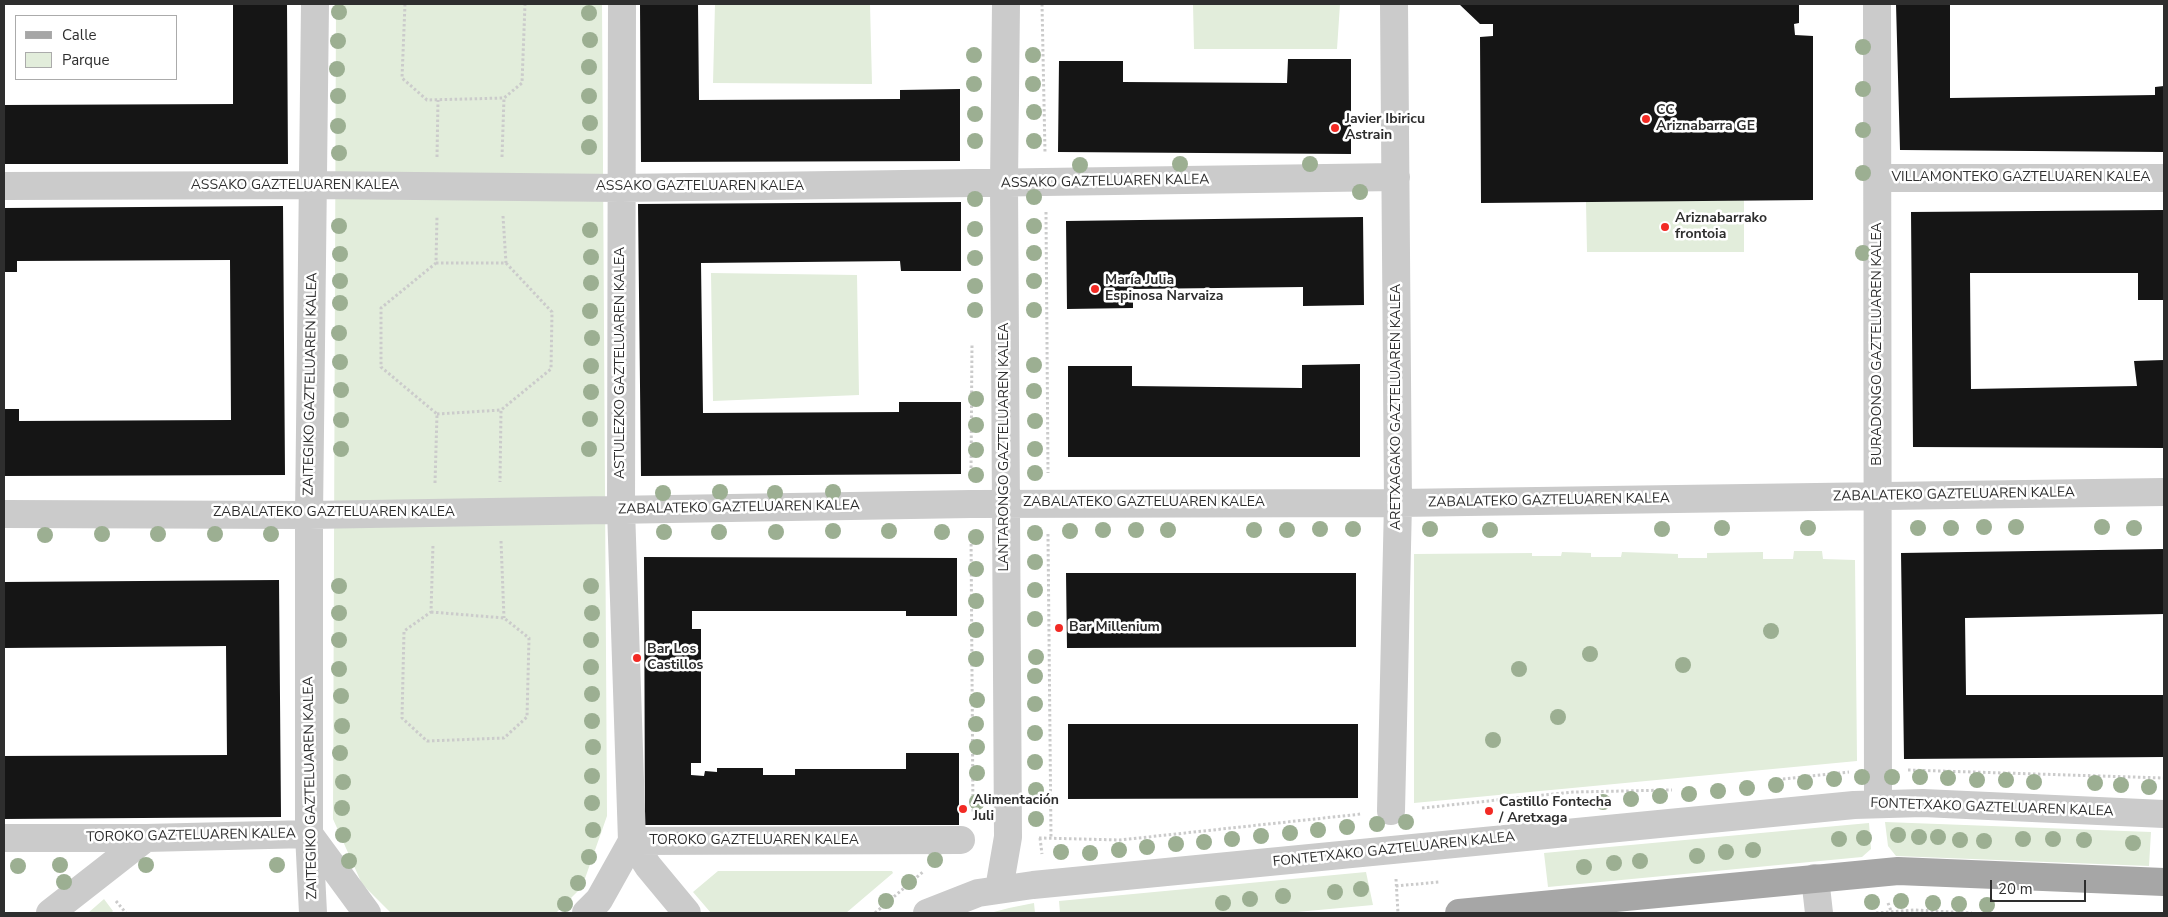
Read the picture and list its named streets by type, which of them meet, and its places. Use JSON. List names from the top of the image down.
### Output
{
  "streets": {
    "street": [
      "VILLAMONTEKO GAZTELUAREN KALEA",
      "ASSAKO GAZTELUAREN KALEA",
      "BURADONGO GAZTELUAREN KALEA",
      "ASTULEZKO GAZTELUAREN KALEA",
      "ZAITEGIKO GAZTELUAREN KALEA",
      "ARETXAGAKO GAZTELUAREN KALEA",
      "LANTARONGO GAZTELUAREN KALEA",
      "ZABALATEKO GAZTELUAREN KALEA",
      "FONTETXAKO GAZTELUAREN KALEA",
      "TOROKO GAZTELUAREN KALEA"
    ]
  },
  "crossings": [
    ["VILLAMONTEKO GAZTELUAREN KALEA", "BURADONGO GAZTELUAREN KALEA"],
    ["ASSAKO GAZTELUAREN KALEA", "ASTULEZKO GAZTELUAREN KALEA"],
    ["ASSAKO GAZTELUAREN KALEA", "ZAITEGIKO GAZTELUAREN KALEA"],
    ["ASSAKO GAZTELUAREN KALEA", "ARETXAGAKO GAZTELUAREN KALEA"],
    ["ASSAKO GAZTELUAREN KALEA", "LANTARONGO GAZTELUAREN KALEA"],
    ["BURADONGO GAZTELUAREN KALEA", "ZABALATEKO GAZTELUAREN KALEA"],
    ["BURADONGO GAZTELUAREN KALEA", "FONTETXAKO GAZTELUAREN KALEA"],
    ["ASTULEZKO GAZTELUAREN KALEA", "ZABALATEKO GAZTELUAREN KALEA"],
    ["ASTULEZKO GAZTELUAREN KALEA", "TOROKO GAZTELUAREN KALEA"],
    ["ZAITEGIKO GAZTELUAREN KALEA", "ZABALATEKO GAZTELUAREN KALEA"],
    ["ZAITEGIKO GAZTELUAREN KALEA", "TOROKO GAZTELUAREN KALEA"],
    ["ARETXAGAKO GAZTELUAREN KALEA", "ZABALATEKO GAZTELUAREN KALEA"],
    ["LANTARONGO GAZTELUAREN KALEA", "ZABALATEKO GAZTELUAREN KALEA"],
    ["LANTARONGO GAZTELUAREN KALEA", "FONTETXAKO GAZTELUAREN KALEA"]
  ],
  "places": [
    "CC Ariznabarra GE",
    "Javier Ibiricu Astrain",
    "Ariznabarrako frontoia",
    "María Julia Espinosa Narvaiza",
    "Bar Millenium",
    "Bar Los Castillos",
    "Alimentación Juli",
    "Castillo Fontecha / Aretxaga"
  ],
  "legend": ["Calle", "Parque"],
  "scale_bar": "20 m"
}
